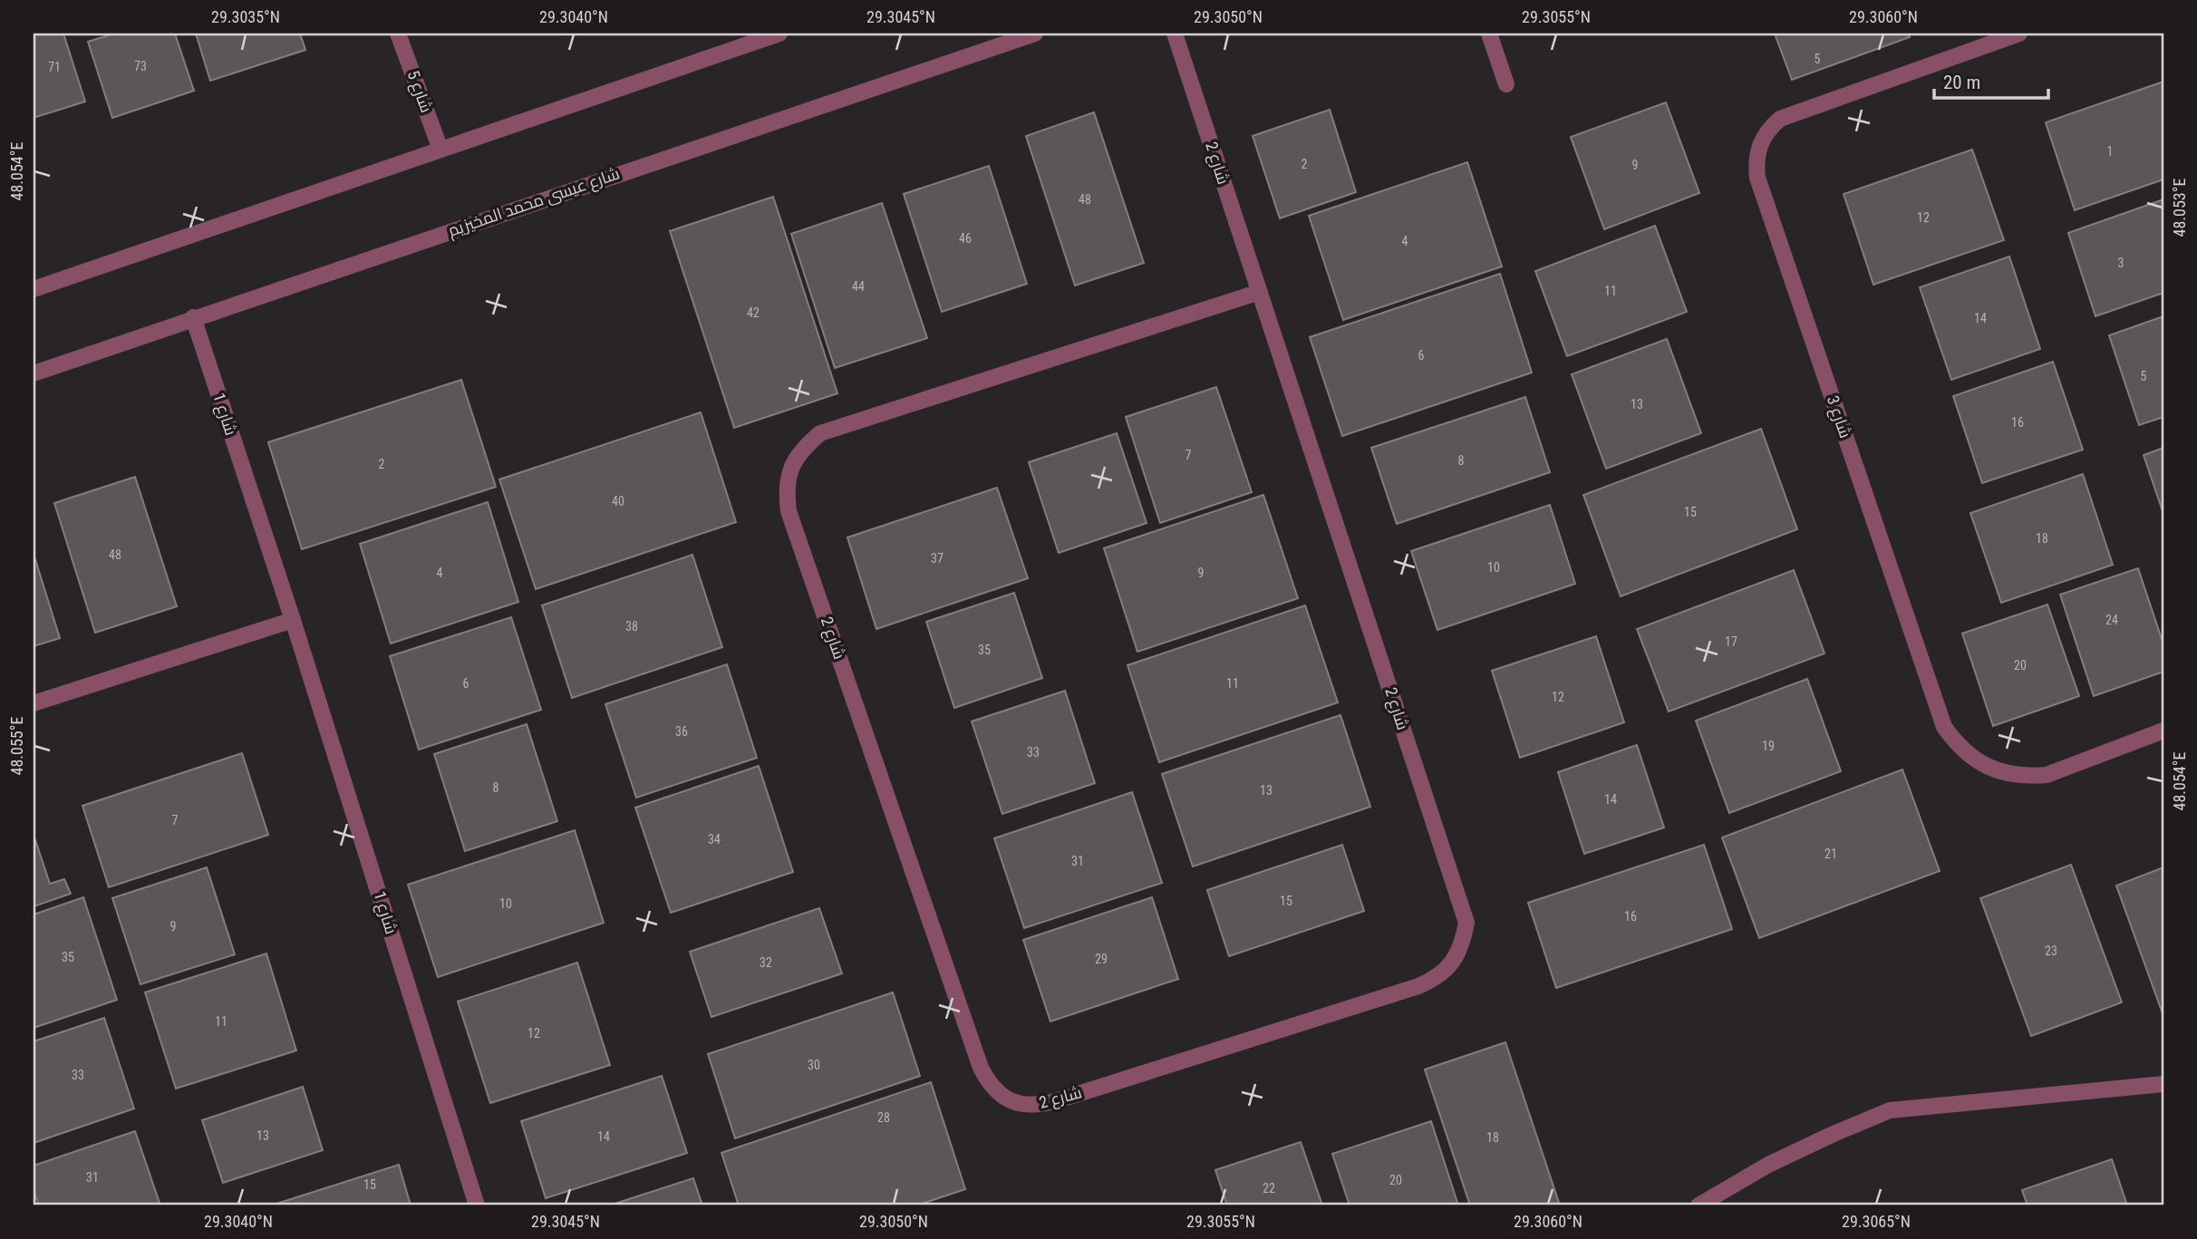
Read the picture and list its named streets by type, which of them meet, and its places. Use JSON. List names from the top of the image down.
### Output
{
  "streets": {
    "street": [
      "شارع 5",
      "شارع 2",
      "شارع عيسى محمد المخيزيم",
      "شارع 1",
      "شارع 3"
    ]
  },
  "crossings": [
    ["شارع عيسى محمد المخيزيم", "شارع 1"]
  ],
  "house_numbers": [
    "5",
    "73",
    "71",
    "1",
    "2",
    "9",
    "48",
    "12",
    "46",
    "4",
    "3",
    "44",
    "11",
    "42",
    "14",
    "6",
    "5",
    "13",
    "16",
    "7",
    "8",
    "2",
    "40",
    "15",
    "18",
    "48",
    "37",
    "10",
    "4",
    "9",
    "24",
    "38",
    "17",
    "35",
    "20",
    "6",
    "11",
    "12",
    "36",
    "19",
    "33",
    "8",
    "13",
    "14",
    "7",
    "34",
    "21",
    "31",
    "15",
    "10",
    "16",
    "9",
    "23",
    "35",
    "29",
    "32",
    "11",
    "12",
    "30",
    "33",
    "28",
    "13",
    "14",
    "18",
    "31",
    "20",
    "15",
    "22"
  ],
  "scale_bar": "20 m",
  "coordinates": [
    "29.3035°N",
    "29.3040°N",
    "29.3045°N",
    "29.3050°N",
    "29.3055°N",
    "29.3060°N",
    "48.054°E",
    "48.053°E",
    "48.055°E",
    "29.3065°N"
  ]
}
